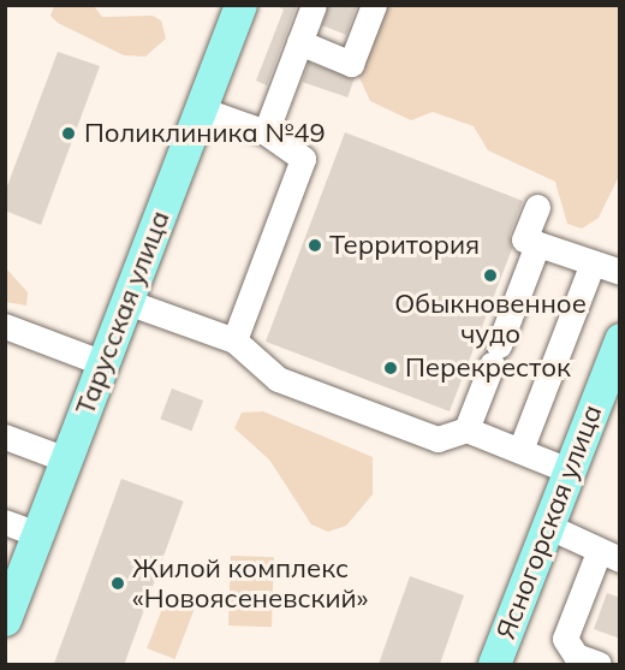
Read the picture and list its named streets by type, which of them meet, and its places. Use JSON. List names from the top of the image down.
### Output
{
  "streets": {
    "main road": ["Тарусская улица", "Ясногорская улица"]
  },
  "places": [
    "Поликлиника №49",
    "Территория",
    "Обыкновенное чудо",
    "Перекресток",
    "Жилой комплекс «Новоясеневский»"
  ]
}
